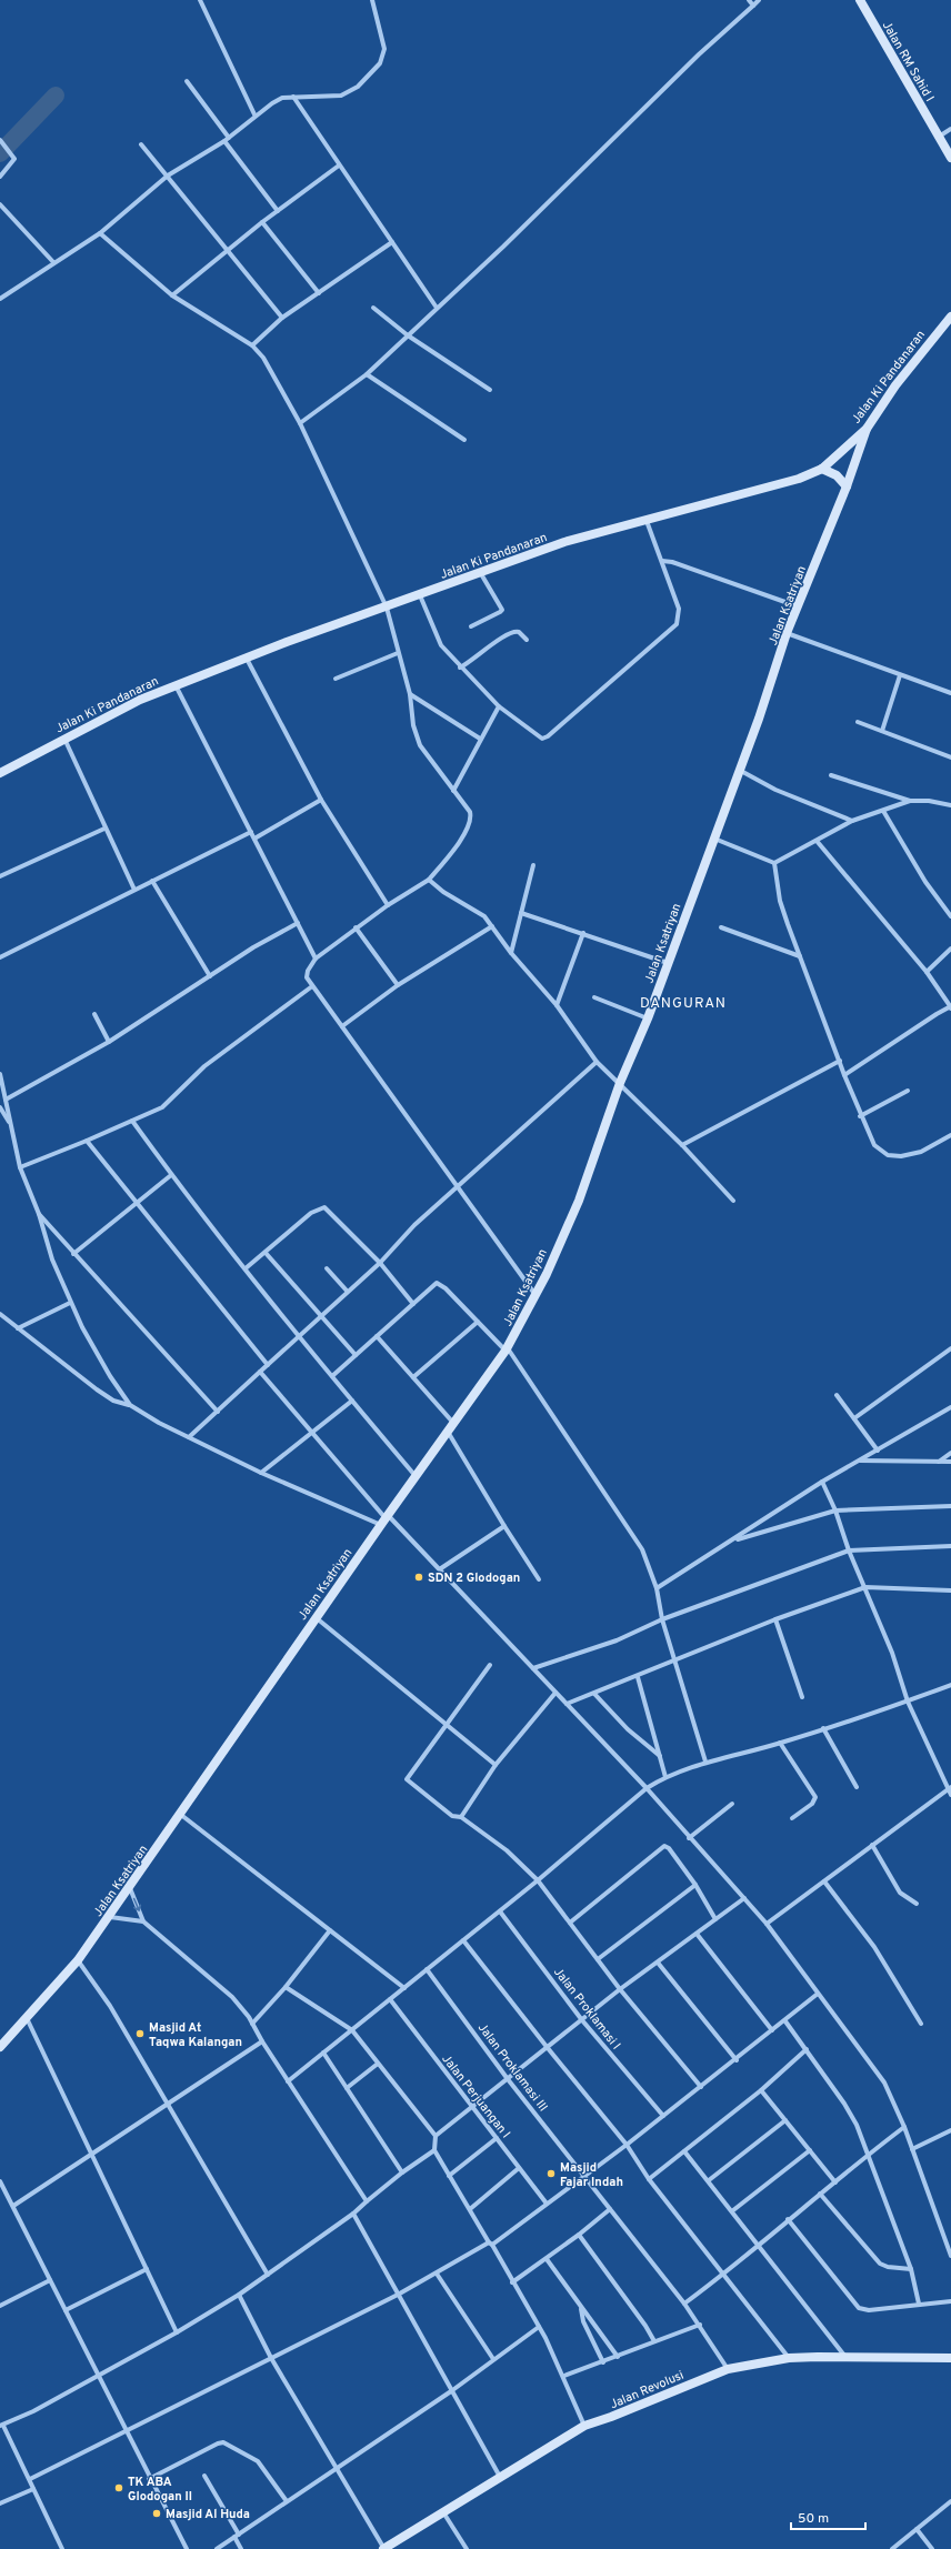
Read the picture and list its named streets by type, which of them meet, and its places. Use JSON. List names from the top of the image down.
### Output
{
  "streets": {
    "street": [
      "Jalan RM Sahid I",
      "Jalan Ki Pandanaran",
      "Jalan Ksatriyan",
      "Jalan Proklamasi I",
      "Jalan Proklamasi III",
      "Jalan Perjuangan I",
      "Jalan Revolusi"
    ]
  },
  "crossings": [
    ["Jalan Ki Pandanaran", "Jalan Ksatriyan"],
    ["Jalan Proklamasi III", "Jalan Revolusi"]
  ],
  "districts": ["DANGURAN"],
  "places": [
    "SDN 2 Glodogan",
    "Masjid At Taqwa Kalangan",
    "Masjid Fajar Indah",
    "TK ABA Glodogan II",
    "Masjid Al Huda"
  ],
  "scale_bar": "50 m"
}
